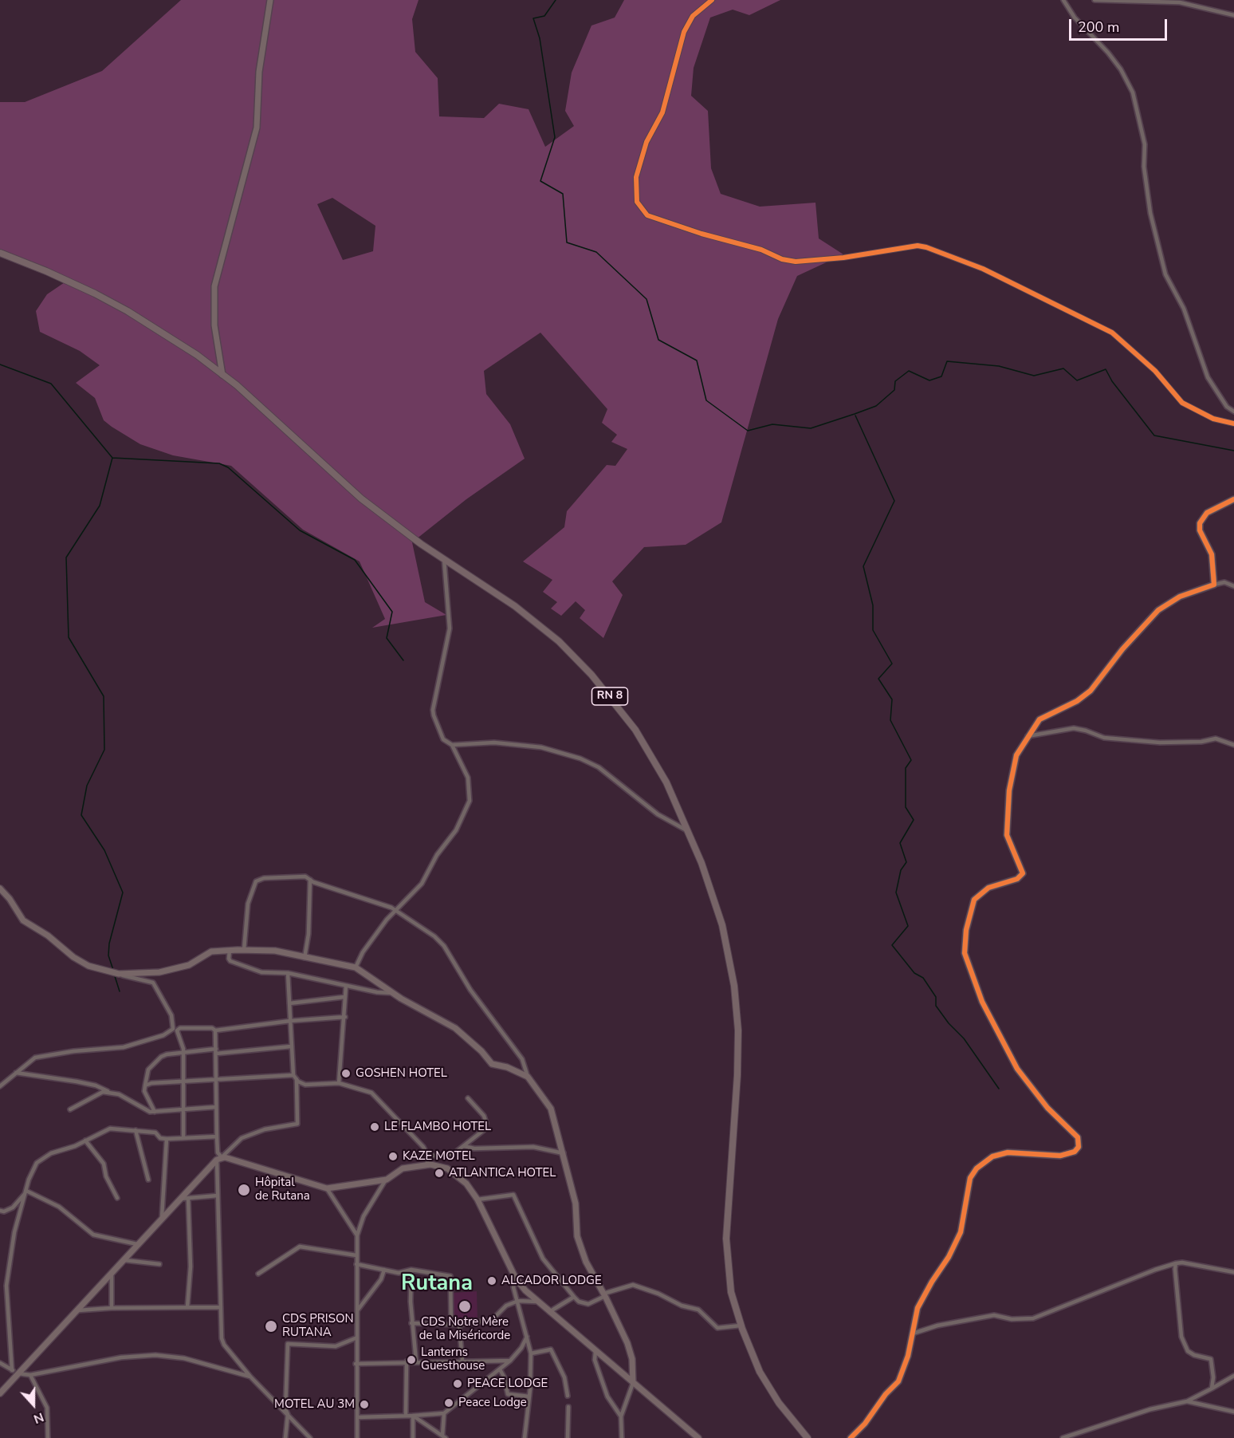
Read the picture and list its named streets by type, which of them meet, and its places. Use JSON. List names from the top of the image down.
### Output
{
  "streets": {
    "main road": ["RN 8"]
  },
  "districts": ["Rutana"],
  "places": [
    "GOSHEN HOTEL",
    "LE FLAMBO HOTEL",
    "KAZE MOTEL",
    "ATLANTICA HOTEL",
    "Hôpital de Rutana",
    "ALCADOR LODGE",
    "CDS Notre Mère de la Miséricorde",
    "CDS PRISON RUTANA",
    "Lanterns Guesthouse",
    "PEACE LODGE",
    "Peace Lodge",
    "MOTEL AU 3M"
  ],
  "scale_bar": "200 m",
  "north": "bottom"
}
